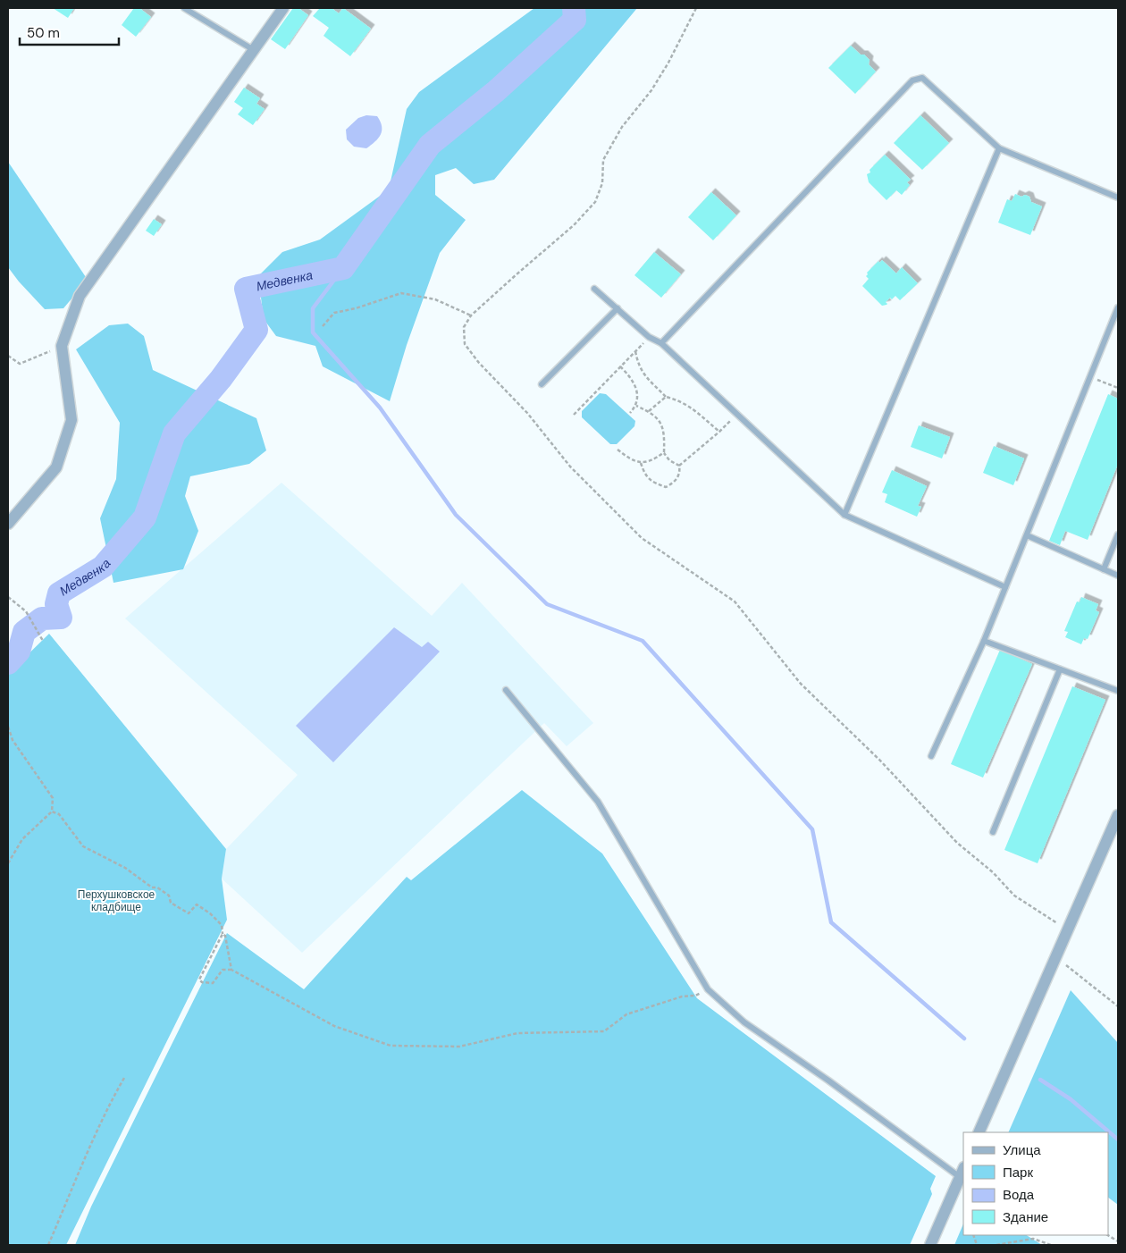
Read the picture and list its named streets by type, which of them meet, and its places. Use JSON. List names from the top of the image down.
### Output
{
  "water": ["Медвенка"],
  "parks": ["Перхушковское кладбище"],
  "legend": [
    "Улица",
    "Парк",
    "Вода",
    "Здание"
  ],
  "scale_bar": "50 m"
}
